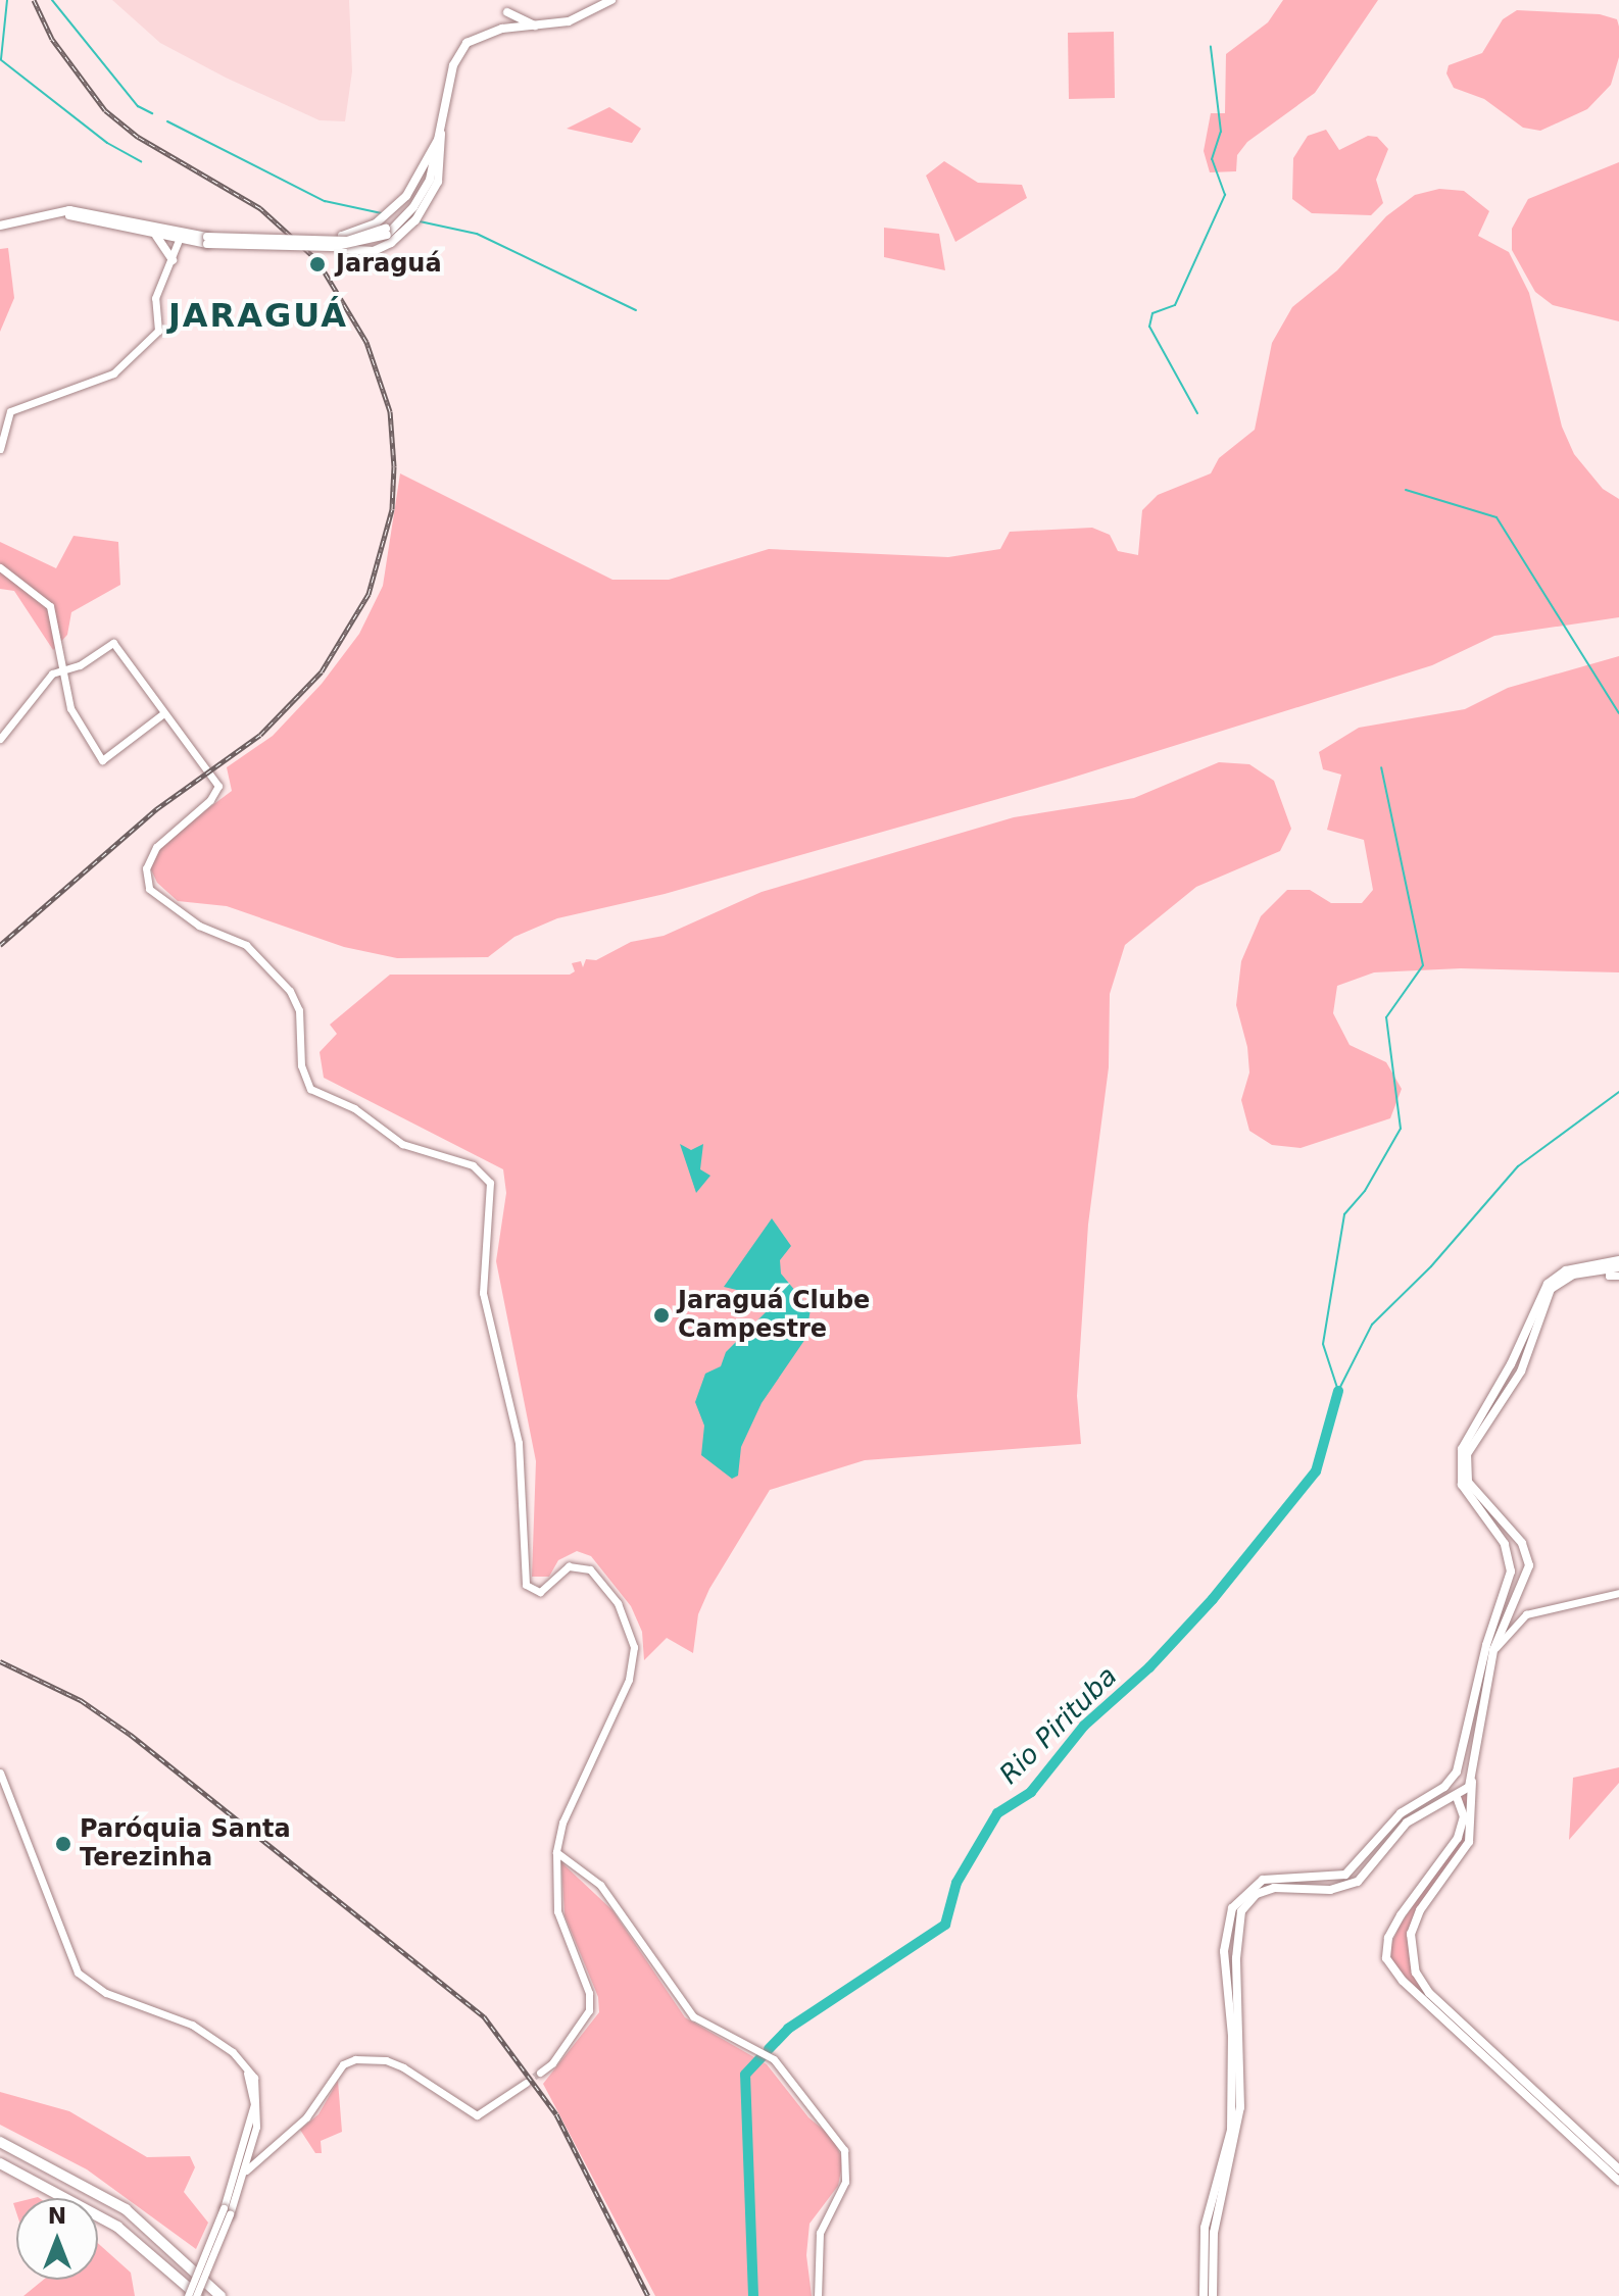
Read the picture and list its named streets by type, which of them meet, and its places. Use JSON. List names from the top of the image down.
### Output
{
  "districts": ["JARAGUÁ"],
  "water": ["Rio Pirituba"],
  "places": ["Jaraguá", "Jaraguá Clube Campestre", "Paróquia Santa Terezinha"],
  "north": "top"
}
